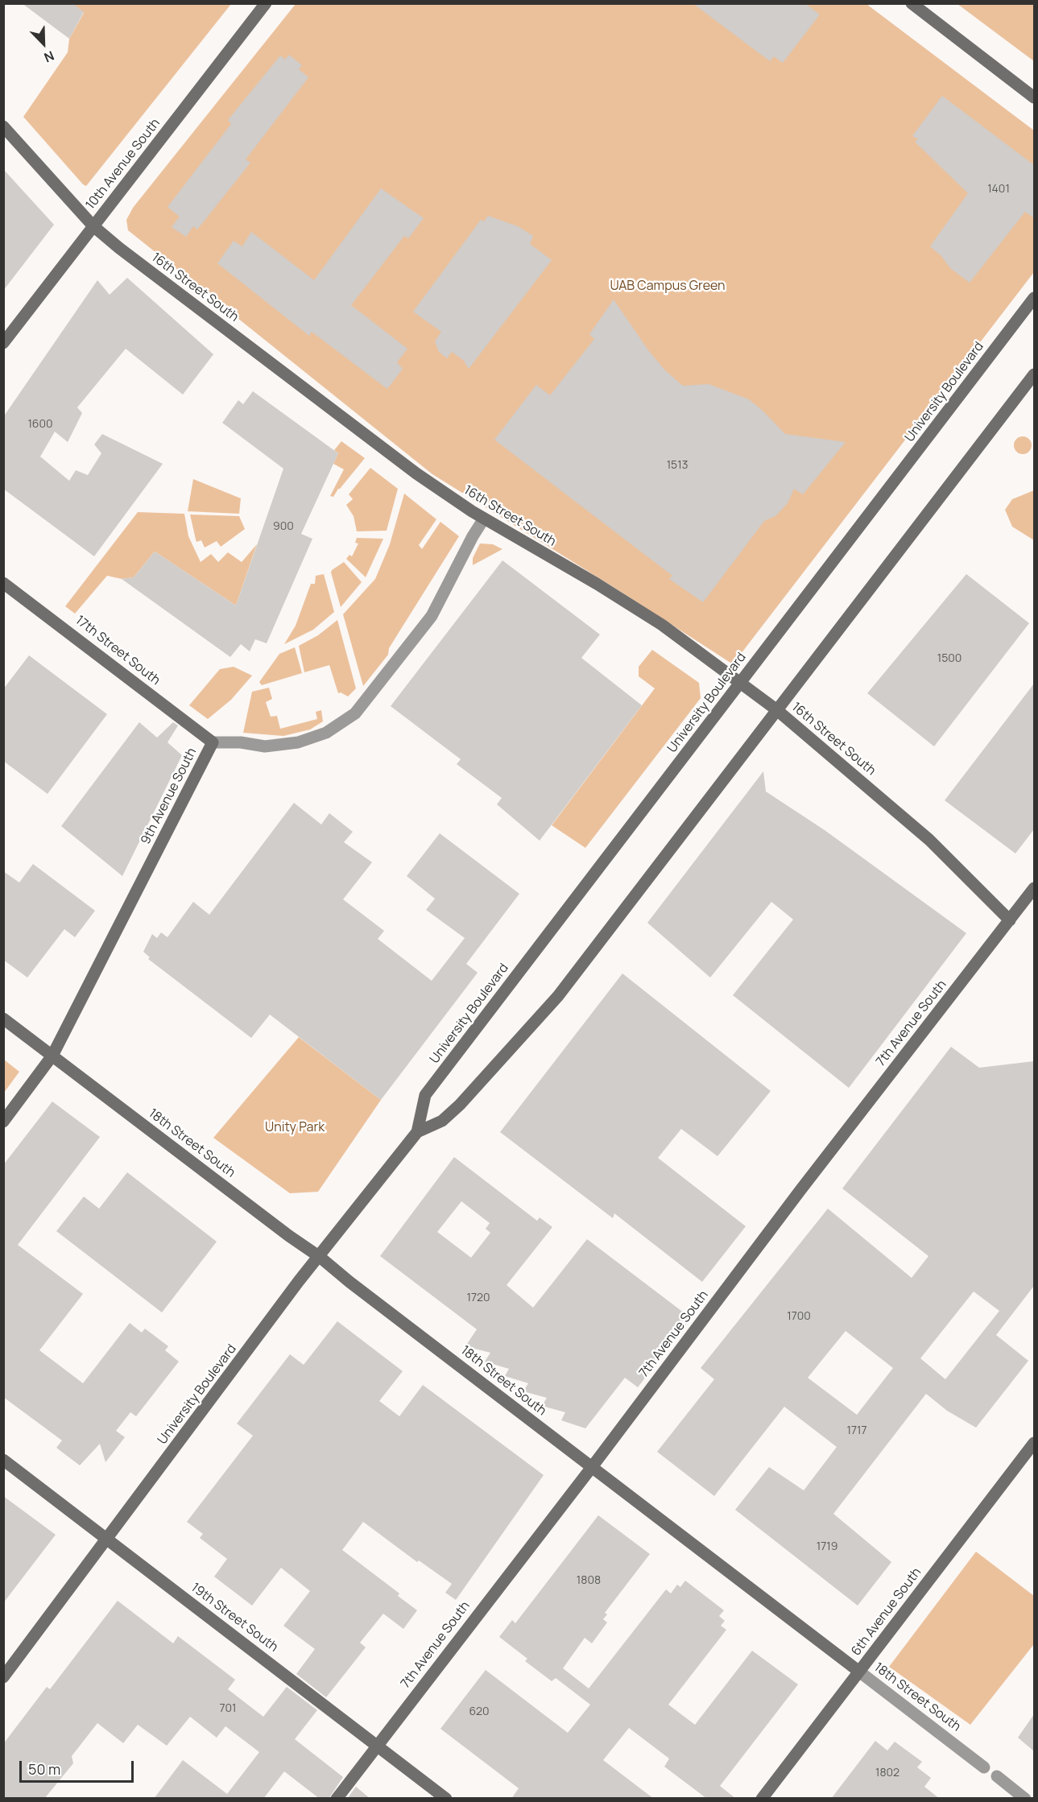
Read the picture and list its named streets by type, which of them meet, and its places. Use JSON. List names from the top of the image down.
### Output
{
  "streets": {
    "street": [
      "10th Avenue South",
      "16th Street South",
      "University Boulevard",
      "17th Street South",
      "9th Avenue South",
      "7th Avenue South",
      "18th Street South",
      "6th Avenue South",
      "19th Street South"
    ]
  },
  "crossings": [
    ["10th Avenue South", "16th Street South"],
    ["16th Street South", "University Boulevard"],
    ["16th Street South", "9th Avenue South"],
    ["16th Street South", "7th Avenue South"],
    ["University Boulevard", "18th Street South"],
    ["University Boulevard", "19th Street South"],
    ["17th Street South", "9th Avenue South"],
    ["9th Avenue South", "18th Street South"],
    ["7th Avenue South", "18th Street South"],
    ["7th Avenue South", "19th Street South"],
    ["18th Street South", "6th Avenue South"]
  ],
  "parks": ["UAB Campus Green", "Unity Park"],
  "house_numbers": [
    "1401",
    "1600",
    "1513",
    "900",
    "1500",
    "1720",
    "1700",
    "1717",
    "1719",
    "1808",
    "701",
    "620",
    "1802"
  ],
  "scale_bar": "50 m",
  "north": "bottom right"
}
